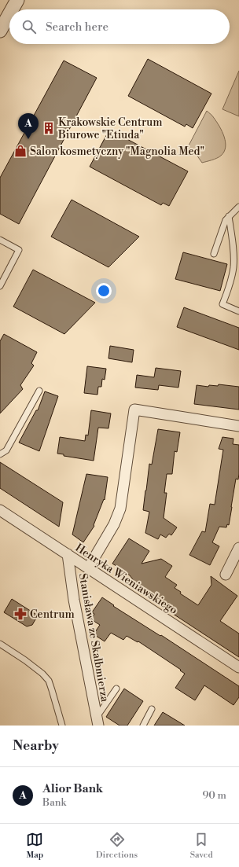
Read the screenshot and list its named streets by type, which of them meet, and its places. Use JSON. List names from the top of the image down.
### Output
{
  "streets": {
    "street": ["Henryka Wieniawskiego", "Stanisława ze Skalbmierza"]
  },
  "crossings": [
    ["Henryka Wieniawskiego", "Stanisława ze Skalbmierza"]
  ],
  "places": {
    "building": ["Krakowskie Centrum Biurowe \"Etiuda\""],
    "shop": ["Salon kosmetyczny \"Magnolia Med\""],
    "pharmacy": ["Centrum"]
  },
  "page": {
    "search": "Search here",
    "pins": "A",
    "heading": "Nearby",
    "list": [
      {
        "mark": "A",
        "name": "Alior Bank",
        "note": "Bank",
        "value": "90 m"
      }
    ],
    "nav": ["Map", "Directions", "Saved"]
  }
}
